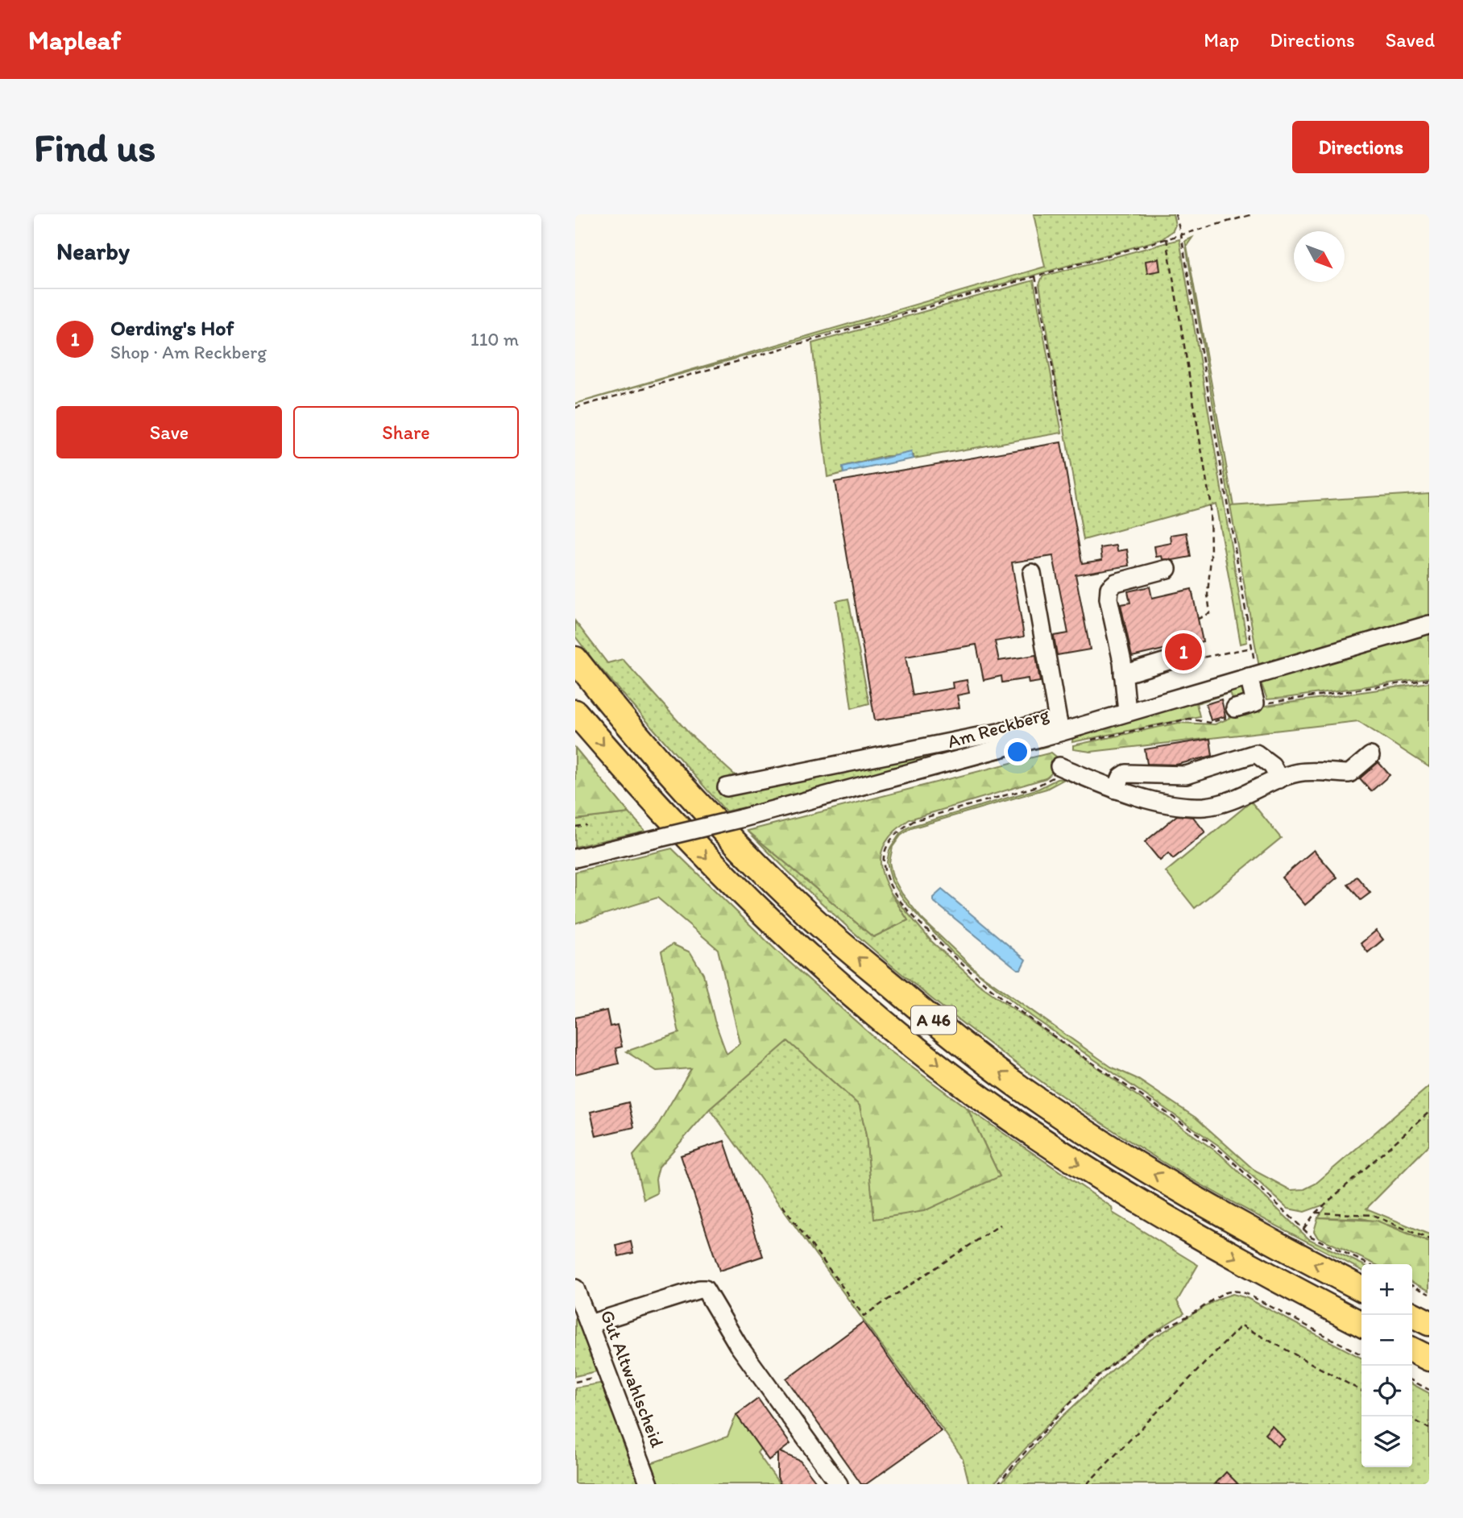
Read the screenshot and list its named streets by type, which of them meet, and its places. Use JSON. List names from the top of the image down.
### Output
{
  "streets": {
    "highway": ["A 46"],
    "street": ["Am Reckberg", "Gut Altwahlscheid"]
  },
  "north": "bottom right",
  "page": {
    "header": "Mapleaf",
    "nav": ["Map", "Directions", "Saved"],
    "buttons": [
      "Directions",
      ["Save", "Share"]
    ],
    "title": "Find us",
    "heading": "Nearby",
    "list": [
      {
        "mark": "1",
        "name": "Oerding's Hof",
        "note": "Shop · Am Reckberg",
        "value": "110 m"
      }
    ],
    "pins": "1",
    "map_buttons": ["+", "−"]
  }
}
